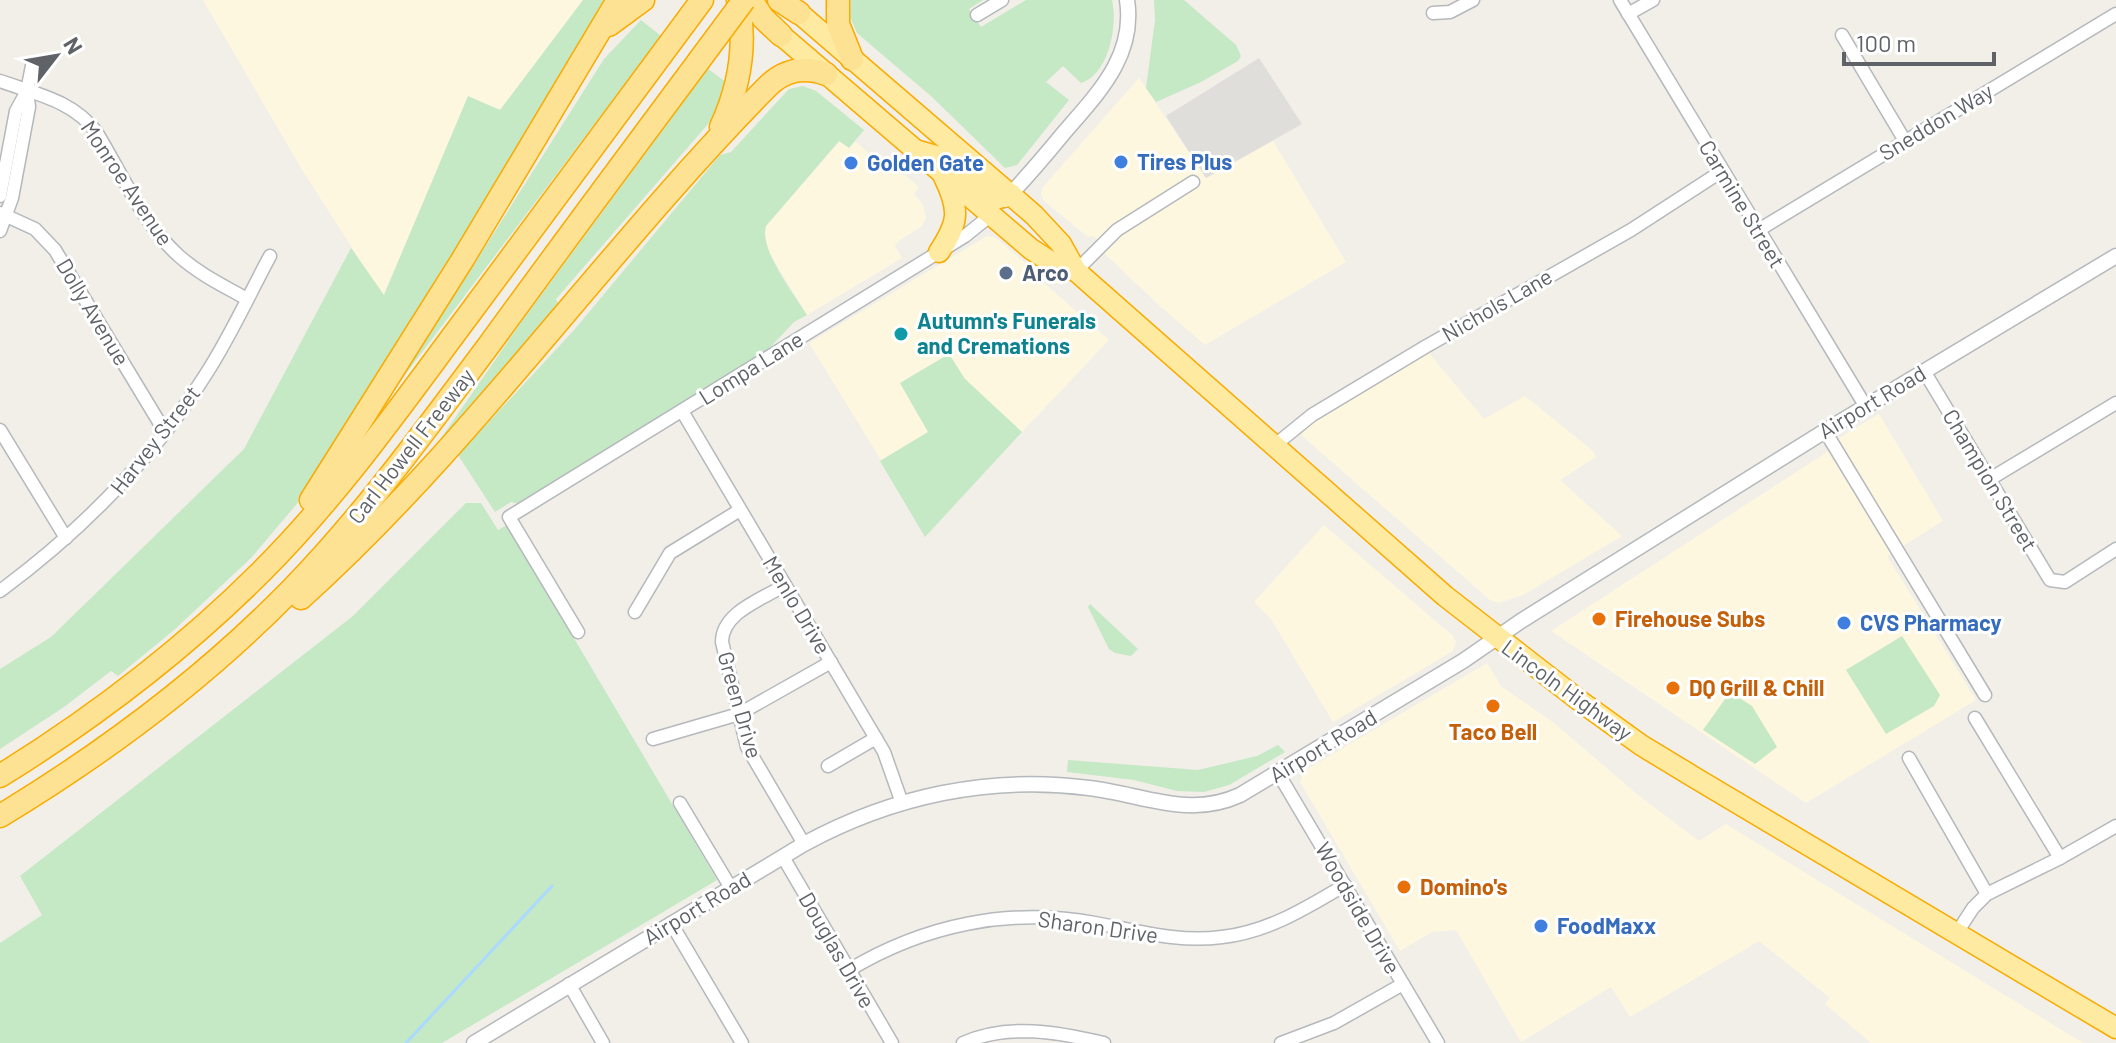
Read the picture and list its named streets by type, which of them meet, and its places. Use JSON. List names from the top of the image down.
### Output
{
  "streets": {
    "highway": ["Carl Howell Freeway", "Lincoln Highway"],
    "street": [
      "Sneddon Way",
      "Monroe Avenue",
      "Carmine Street",
      "Nichols Lane",
      "Dolly Avenue",
      "Lompa Lane",
      "Airport Road",
      "Harvey Street",
      "Champion Street",
      "Menlo Drive",
      "Green Drive",
      "Woodside Drive",
      "Sharon Drive",
      "Douglas Drive"
    ]
  },
  "crossings": [
    ["Sneddon Way", "Carmine Street"],
    ["Monroe Avenue", "Harvey Street"],
    ["Carmine Street", "Nichols Lane"],
    ["Carmine Street", "Airport Road"],
    ["Nichols Lane", "Lincoln Highway"],
    ["Dolly Avenue", "Harvey Street"],
    ["Lompa Lane", "Menlo Drive"],
    ["Lompa Lane", "Lincoln Highway"],
    ["Airport Road", "Champion Street"],
    ["Airport Road", "Menlo Drive"],
    ["Airport Road", "Lincoln Highway"],
    ["Airport Road", "Green Drive"],
    ["Airport Road", "Woodside Drive"],
    ["Airport Road", "Douglas Drive"],
    ["Menlo Drive", "Green Drive"],
    ["Woodside Drive", "Sharon Drive"],
    ["Sharon Drive", "Douglas Drive"]
  ],
  "places": [
    "Tires Plus",
    "Golden Gate",
    "Arco",
    "Autumn's Funerals and Cremations",
    "Firehouse Subs",
    "CVS Pharmacy",
    "DQ Grill & Chill",
    "Taco Bell",
    "Domino's",
    "FoodMaxx"
  ],
  "scale_bar": "100 m",
  "north": "top right"
}
